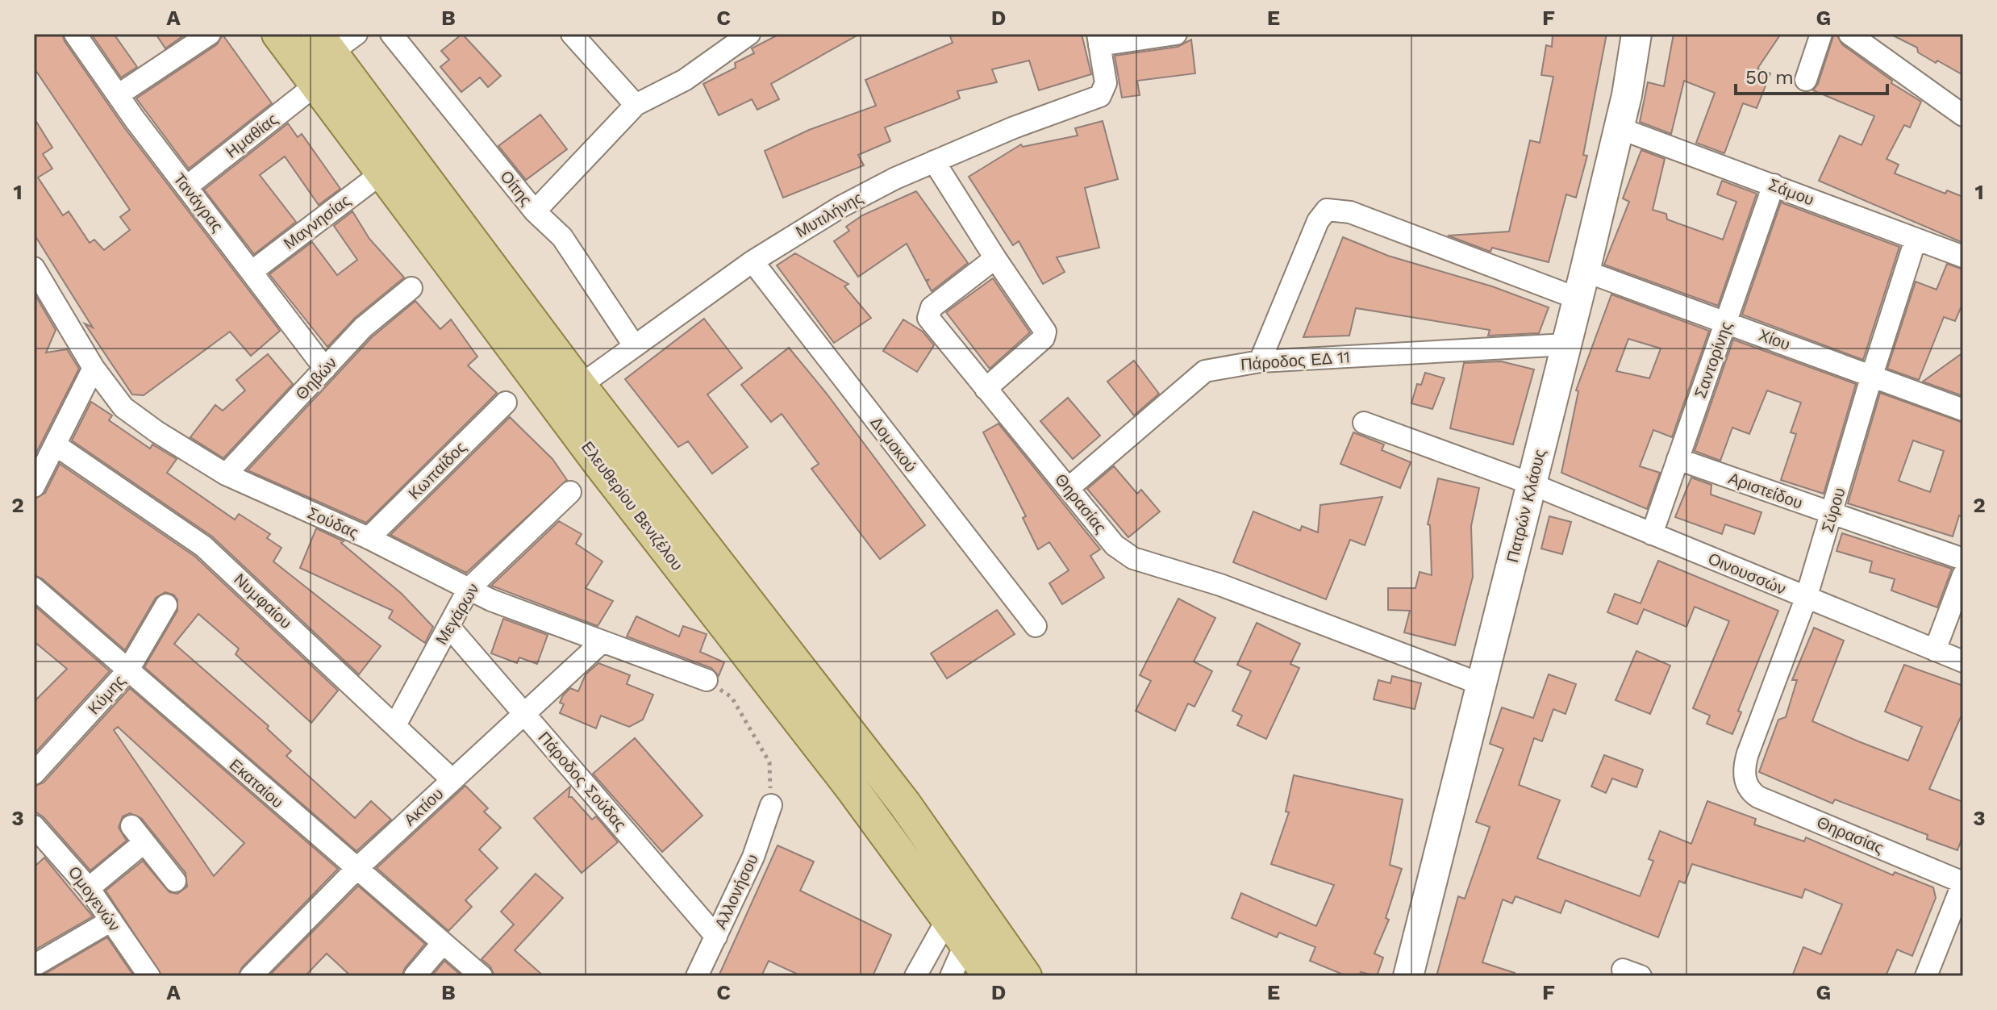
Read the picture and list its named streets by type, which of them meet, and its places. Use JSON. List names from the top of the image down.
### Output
{
  "streets": {
    "main road": ["Ελευθερίου Βενιζέλου", "Πατρών Κλάους"],
    "street": [
      "Ημαθίας",
      "Οίτης",
      "Σάμου",
      "Τανάγρας",
      "Μυτιλήνης",
      "Μαγνησίας",
      "Χίου",
      "Σαντορίνης",
      "Πάροδος ΕΔ 11",
      "Θηβών",
      "Δομοκού",
      "Κωπαίδος",
      "Αριστείδου",
      "Θηρασίας",
      "Σύρου",
      "Σούδας",
      "Οινουσσών",
      "Νυμφαίου",
      "Μεγάρων",
      "Κύμης",
      "Πάροδος Σούδας",
      "Εκαταίου",
      "Ακτίου",
      "Αλλονήσου",
      "Ομογενών"
    ]
  },
  "crossings": [
    ["Ημαθίας", "Τανάγρας"],
    ["Ημαθίας", "Ελευθερίου Βενιζέλου"],
    ["Οίτης", "Μυτιλήνης"],
    ["Σάμου", "Σαντορίνης"],
    ["Σάμου", "Πατρών Κλάους"],
    ["Σάμου", "Σύρου"],
    ["Τανάγρας", "Μαγνησίας"],
    ["Τανάγρας", "Θηβών"],
    ["Μυτιλήνης", "Δομοκού"],
    ["Μυτιλήνης", "Ελευθερίου Βενιζέλου"],
    ["Μαγνησίας", "Ελευθερίου Βενιζέλου"],
    ["Χίου", "Σαντορίνης"],
    ["Χίου", "Πατρών Κλάους"],
    ["Χίου", "Σύρου"],
    ["Σαντορίνης", "Αριστείδου"],
    ["Σαντορίνης", "Οινουσσών"],
    ["Πάροδος ΕΔ 11", "Θηρασίας"],
    ["Πάροδος ΕΔ 11", "Πατρών Κλάους"],
    ["Θηβών", "Σούδας"],
    ["Κωπαίδος", "Σούδας"],
    ["Αριστείδου", "Σύρου"],
    ["Θηρασίας", "Πατρών Κλάους"],
    ["Θηρασίας", "Σύρου"],
    ["Πατρών Κλάους", "Οινουσσών"],
    ["Σύρου", "Οινουσσών"],
    ["Σούδας", "Μεγάρων"],
    ["Σούδας", "Ακτίου"],
    ["Νυμφαίου", "Μεγάρων"],
    ["Νυμφαίου", "Ακτίου"],
    ["Μεγάρων", "Πάροδος Σούδας"],
    ["Κύμης", "Εκαταίου"],
    ["Πάροδος Σούδας", "Ακτίου"],
    ["Πάροδος Σούδας", "Αλλονήσου"],
    ["Εκαταίου", "Ακτίου"]
  ],
  "scale_bar": "50 m",
  "grid": {
    "columns": [
      "A",
      "B",
      "C",
      "D",
      "E",
      "F",
      "G"
    ],
    "rows": ["1", "2", "3"]
  }
}
